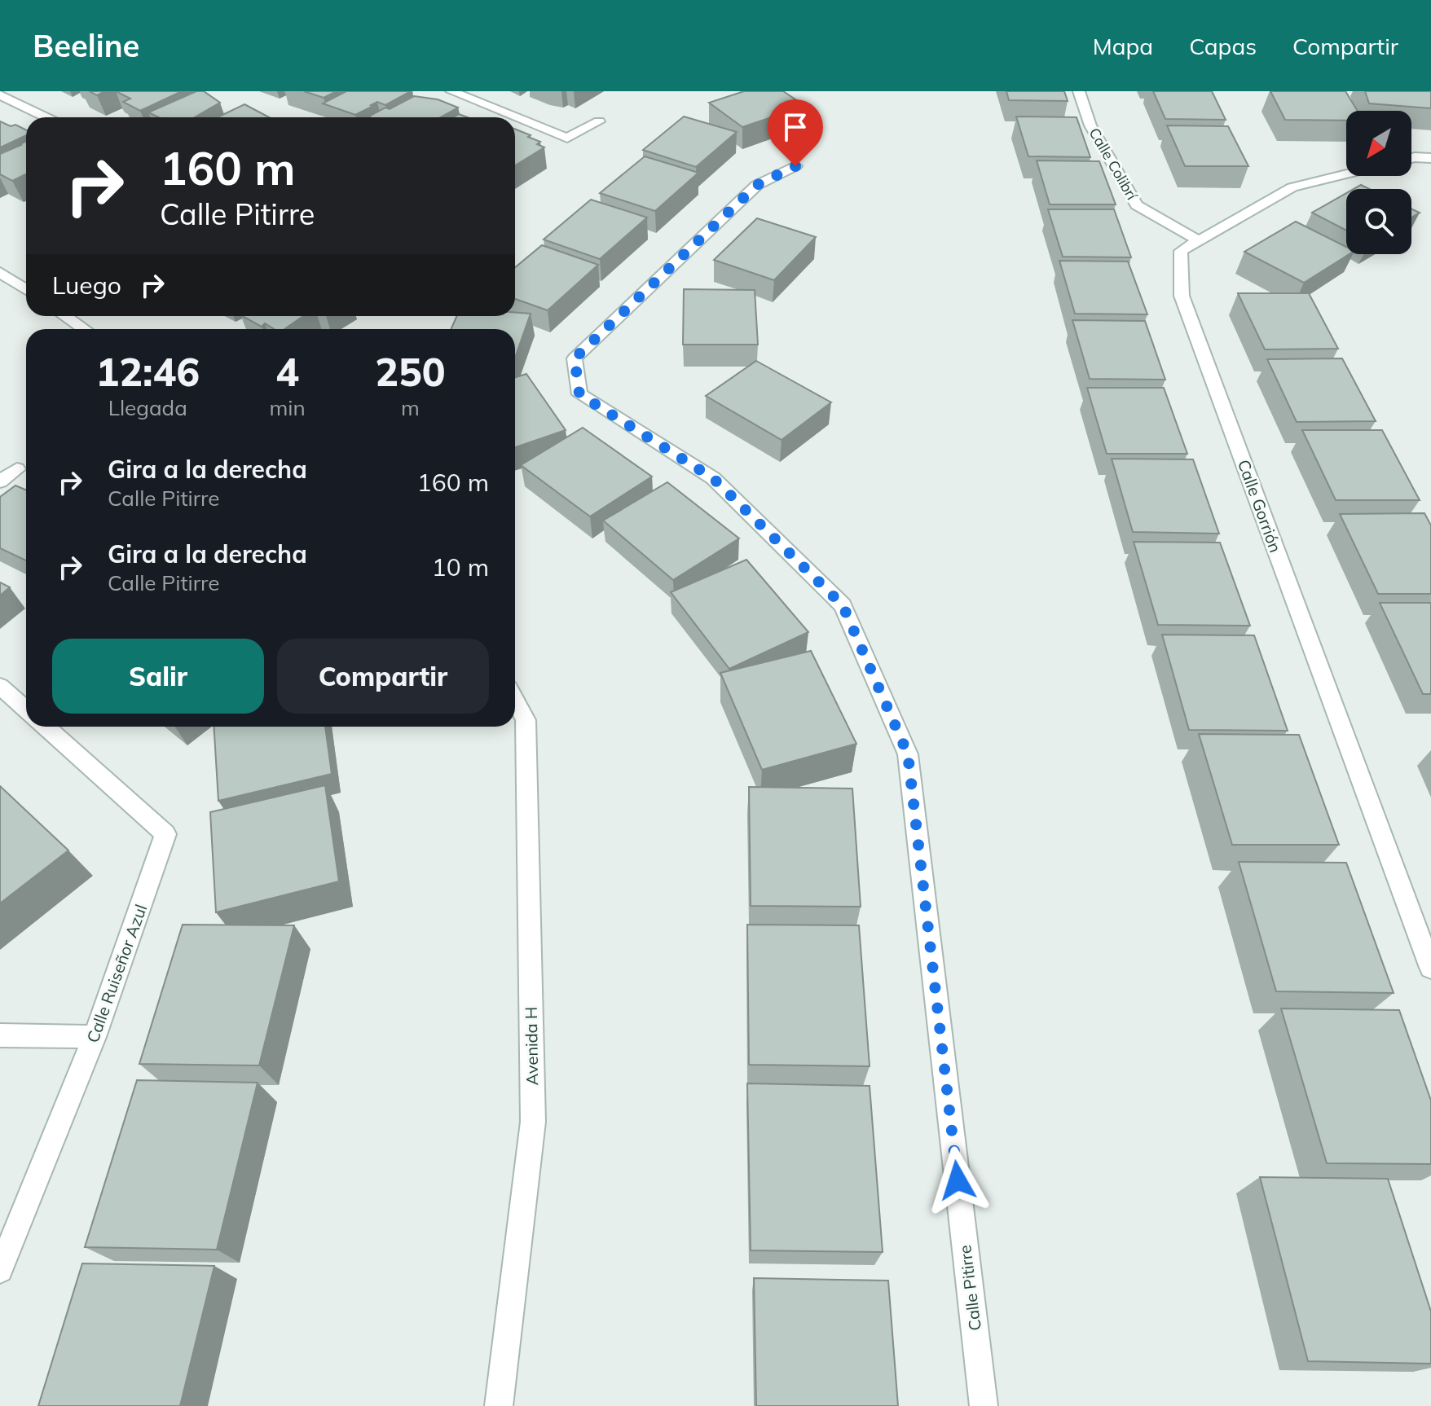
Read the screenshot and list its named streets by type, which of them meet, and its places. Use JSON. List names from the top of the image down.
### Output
{
  "streets": {
    "street": [
      "Calle Colibrí",
      "Calle Gorrión",
      "Calle Ruiseñor Azul",
      "Avenida H",
      "Calle Pitirre"
    ]
  },
  "crossings": [
    ["Calle Colibrí", "Calle Gorrión"]
  ],
  "north": "bottom left",
  "page": {
    "header": "Beeline",
    "nav": ["Mapa", "Capas", "Compartir"],
    "turn": ["160 m", "Calle Pitirre"],
    "then": "Luego",
    "eta": [
      "12:46",
      "Llegada",
      "4",
      "min",
      "250",
      "m"
    ],
    "list": [
      {
        "name": "Gira a la derecha",
        "note": "Calle Pitirre",
        "value": "160 m"
      },
      {
        "name": "Gira a la derecha",
        "note": "Calle Pitirre",
        "value": "10 m"
      }
    ],
    "buttons": ["Salir", "Compartir"]
  }
}
